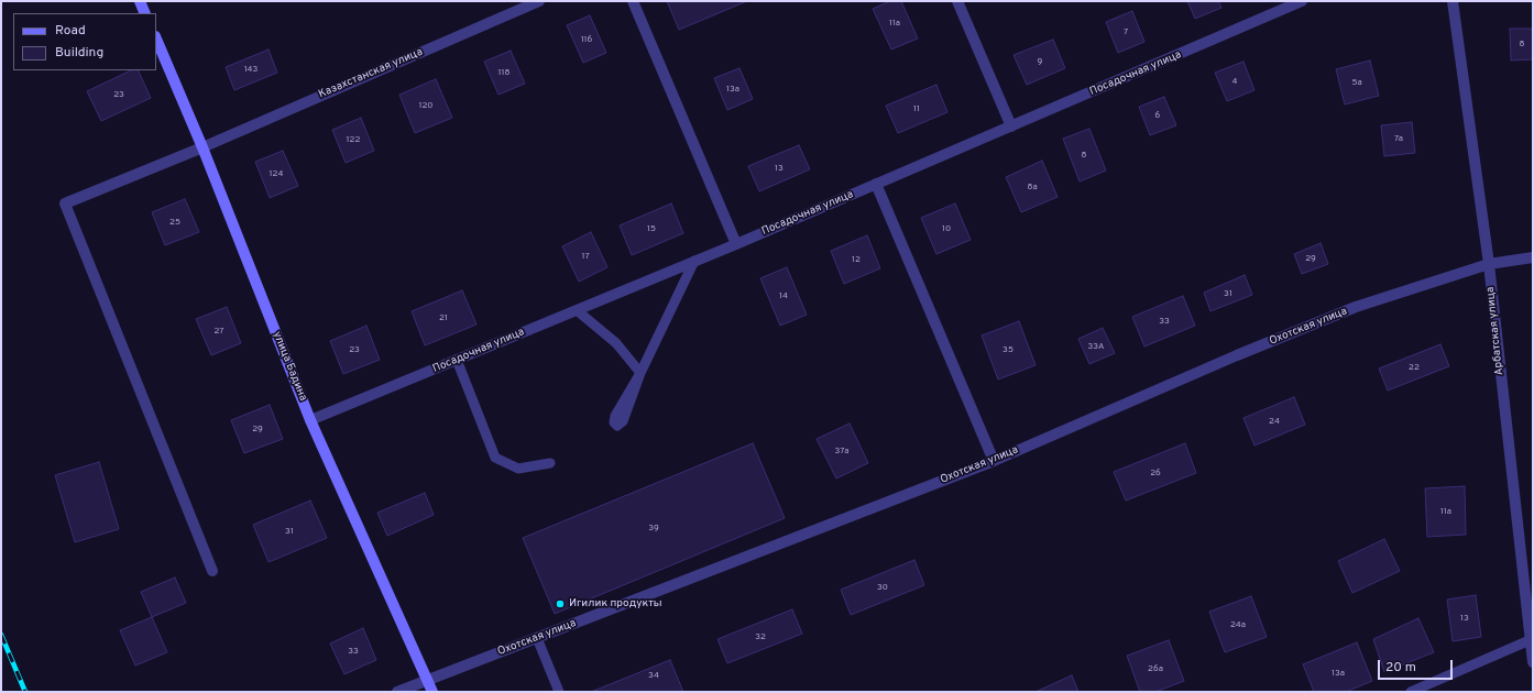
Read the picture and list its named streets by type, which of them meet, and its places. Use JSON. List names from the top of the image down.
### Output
{
  "streets": {
    "street": [
      "Казахстанская улица",
      "Посадочная улица",
      "Охотская улица",
      "Арбатская улица",
      "улица Бадина"
    ]
  },
  "crossings": [
    ["Казахстанская улица", "улица Бадина"],
    ["Посадочная улица", "улица Бадина"],
    ["Охотская улица", "Арбатская улица"],
    ["Охотская улица", "улица Бадина"]
  ],
  "places": ["Игилик продукты"],
  "house_numbers": [
    "11a",
    "7",
    "116",
    "8",
    "9",
    "143",
    "118",
    "4",
    "5а",
    "13а",
    "23",
    "120",
    "11",
    "6",
    "7а",
    "122",
    "8",
    "13",
    "124",
    "8а",
    "25",
    "15",
    "10",
    "17",
    "29",
    "12",
    "31",
    "14",
    "21",
    "33",
    "27",
    "33А",
    "23",
    "35",
    "22",
    "24",
    "29",
    "37а",
    "26",
    "11а",
    "39",
    "31",
    "30",
    "13",
    "24а",
    "32",
    "33",
    "26а",
    "13а",
    "34"
  ],
  "legend": ["Road", "Building"],
  "scale_bar": "20 m"
}
